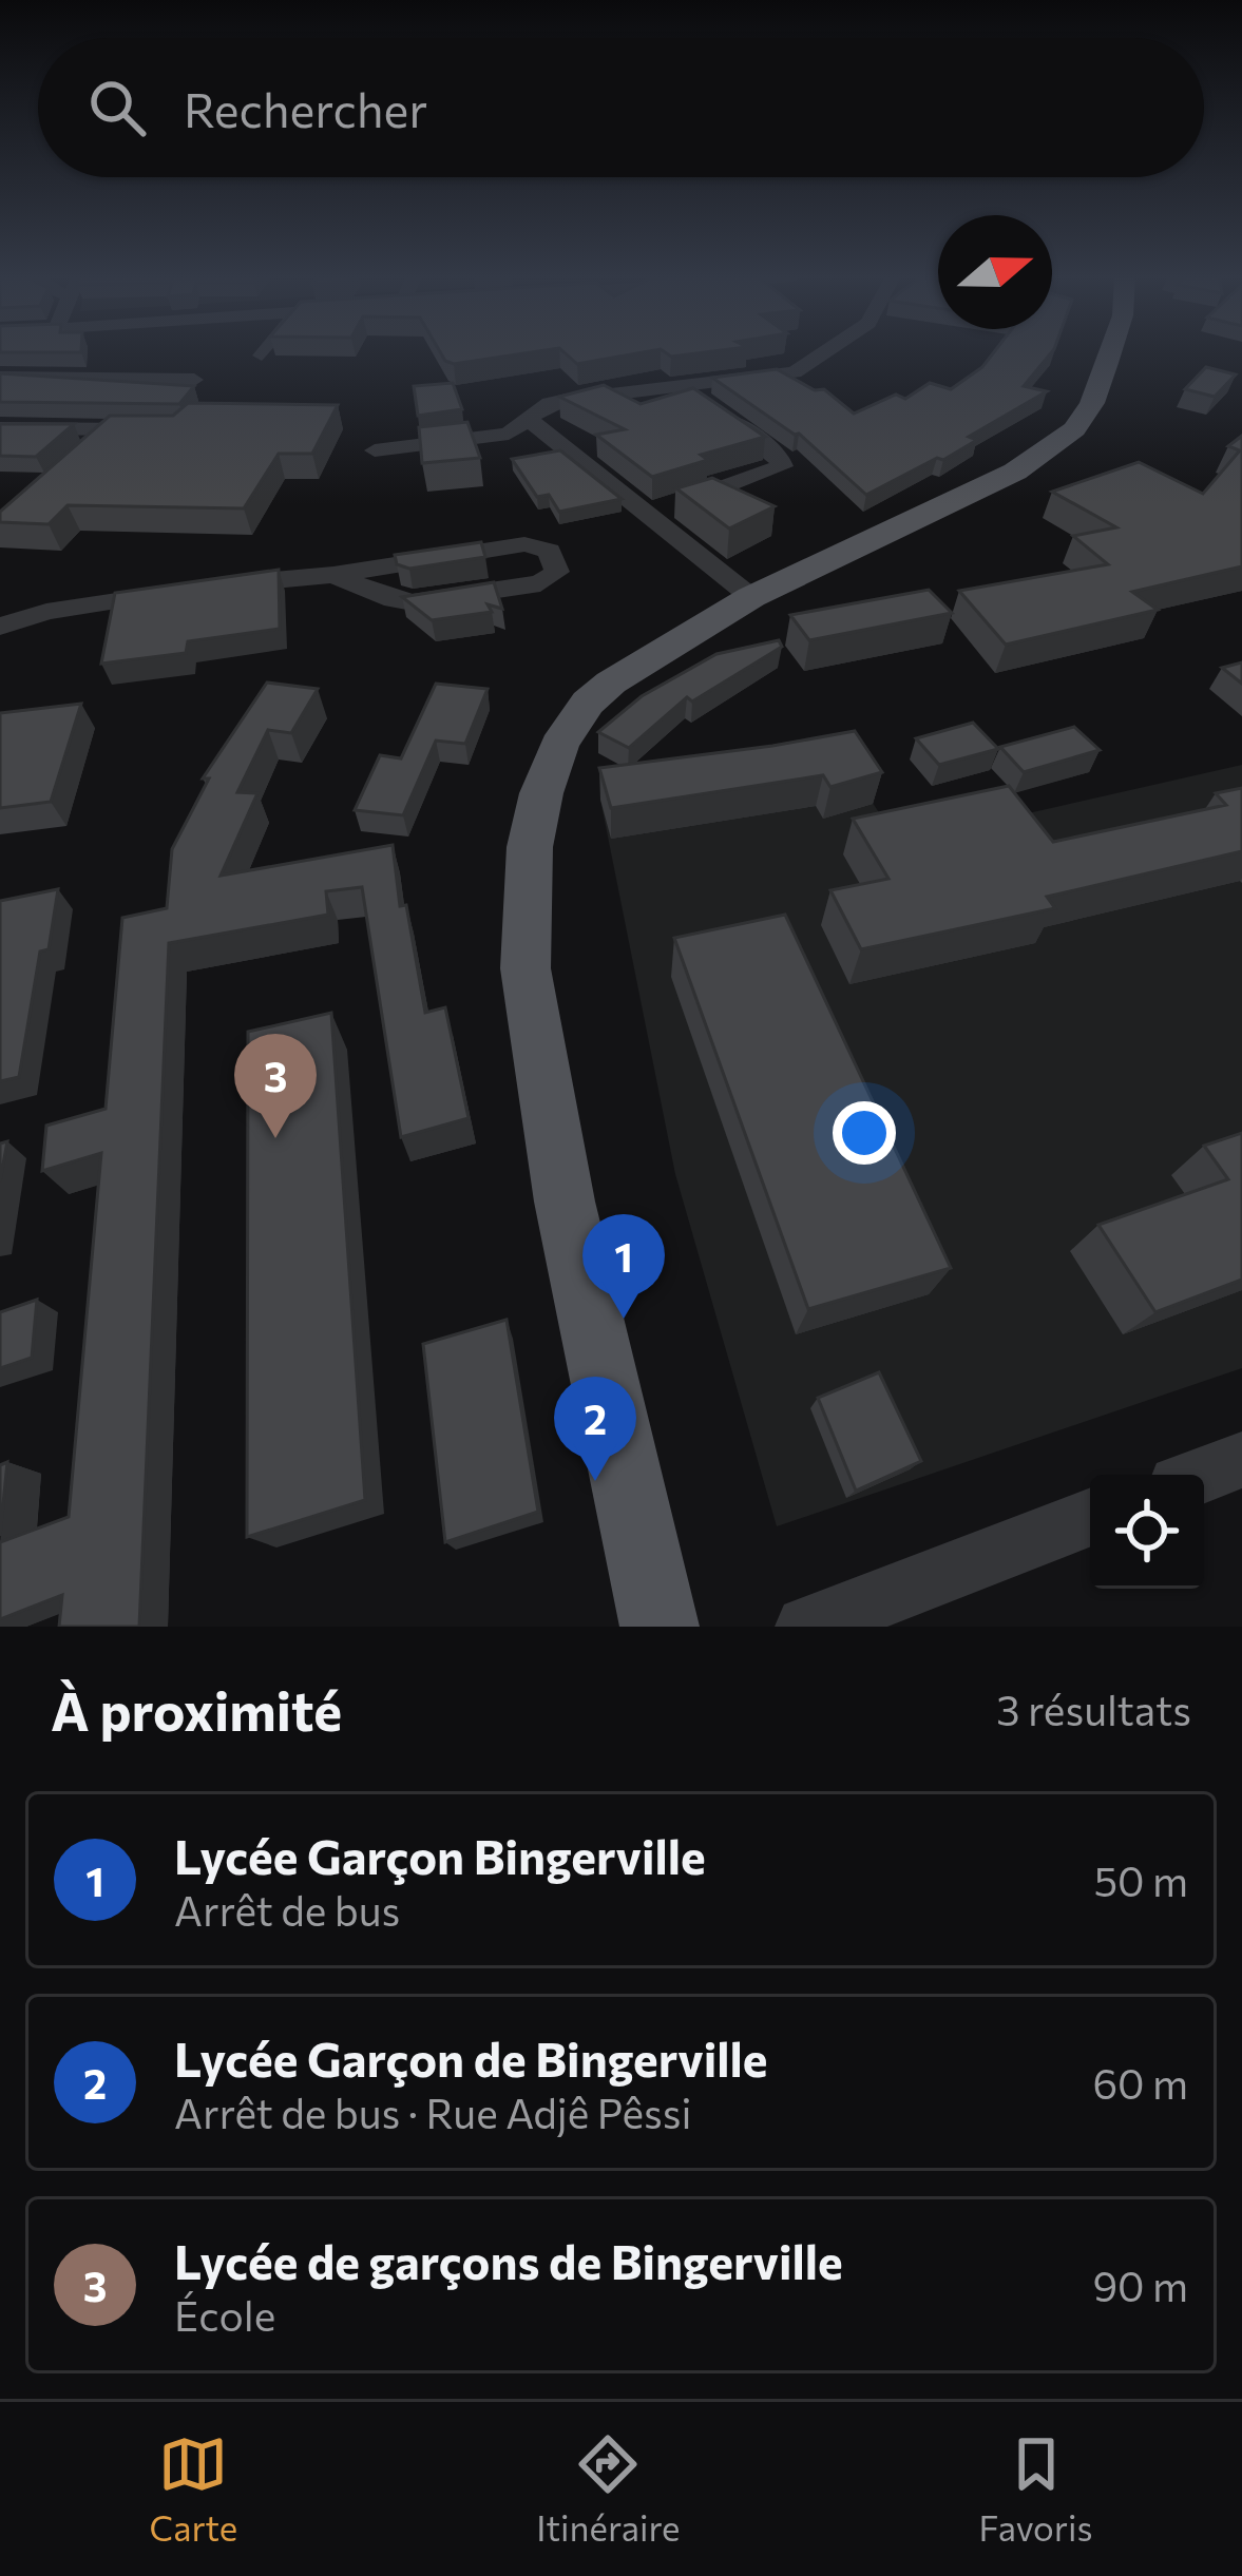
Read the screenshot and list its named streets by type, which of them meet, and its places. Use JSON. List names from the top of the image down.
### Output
{
  "north": "right",
  "page": {
    "search": "Rechercher",
    "pins": ["3", "1", "2"],
    "heading": ["À proximité", "3 résultats"],
    "list": [
      {
        "mark": "1",
        "name": "Lycée Garçon Bingerville",
        "note": "Arrêt de bus",
        "value": "50 m"
      },
      {
        "mark": "2",
        "name": "Lycée Garçon de Bingerville",
        "note": "Arrêt de bus · Rue Adjê Pêssi",
        "value": "60 m"
      },
      {
        "mark": "3",
        "name": "Lycée de garçons de Bingerville",
        "note": "École",
        "value": "90 m"
      }
    ],
    "nav": ["Carte", "Itinéraire", "Favoris"]
  }
}
